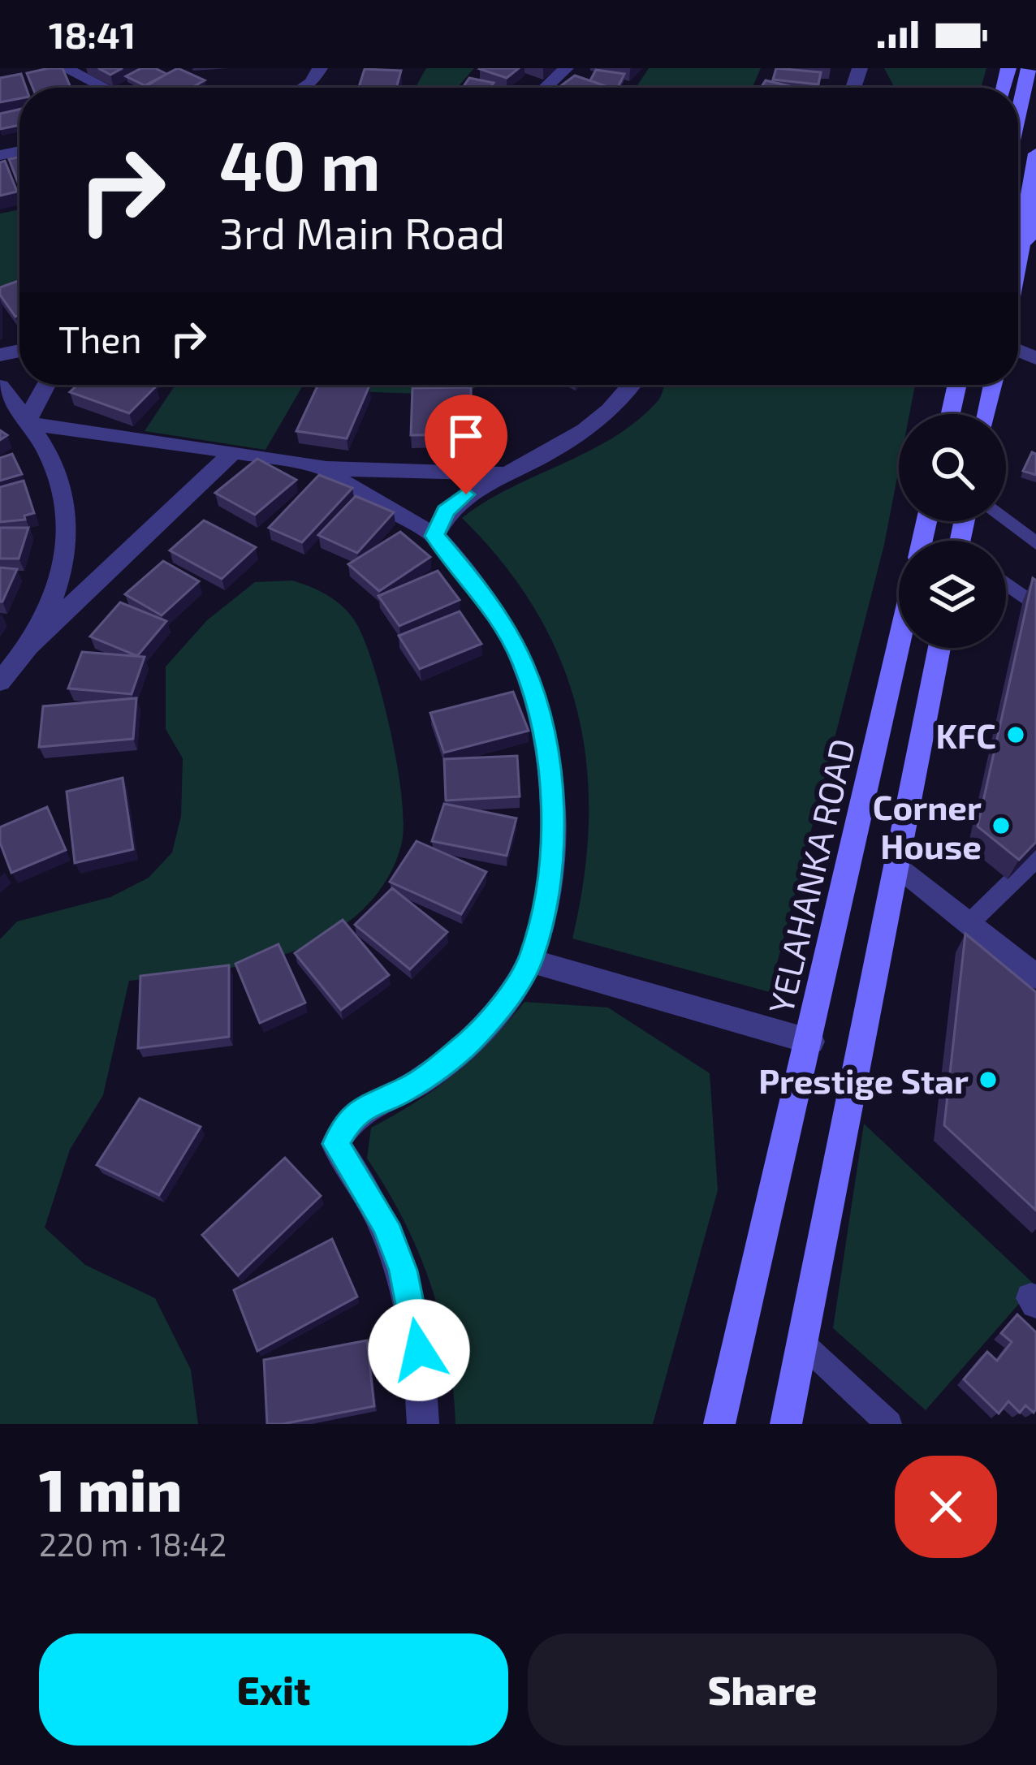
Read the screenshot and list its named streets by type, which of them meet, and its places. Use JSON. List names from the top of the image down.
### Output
{
  "streets": {
    "main road": ["YELAHANKA ROAD"]
  },
  "places": ["KFC", "Corner House", "Prestige Star"],
  "page": {
    "status": "18:41",
    "turn": ["40 m", "3rd Main Road"],
    "then": "Then",
    "heading": ["1 min", "220 m · 18:42"],
    "buttons": ["Exit", "Share"]
  }
}
